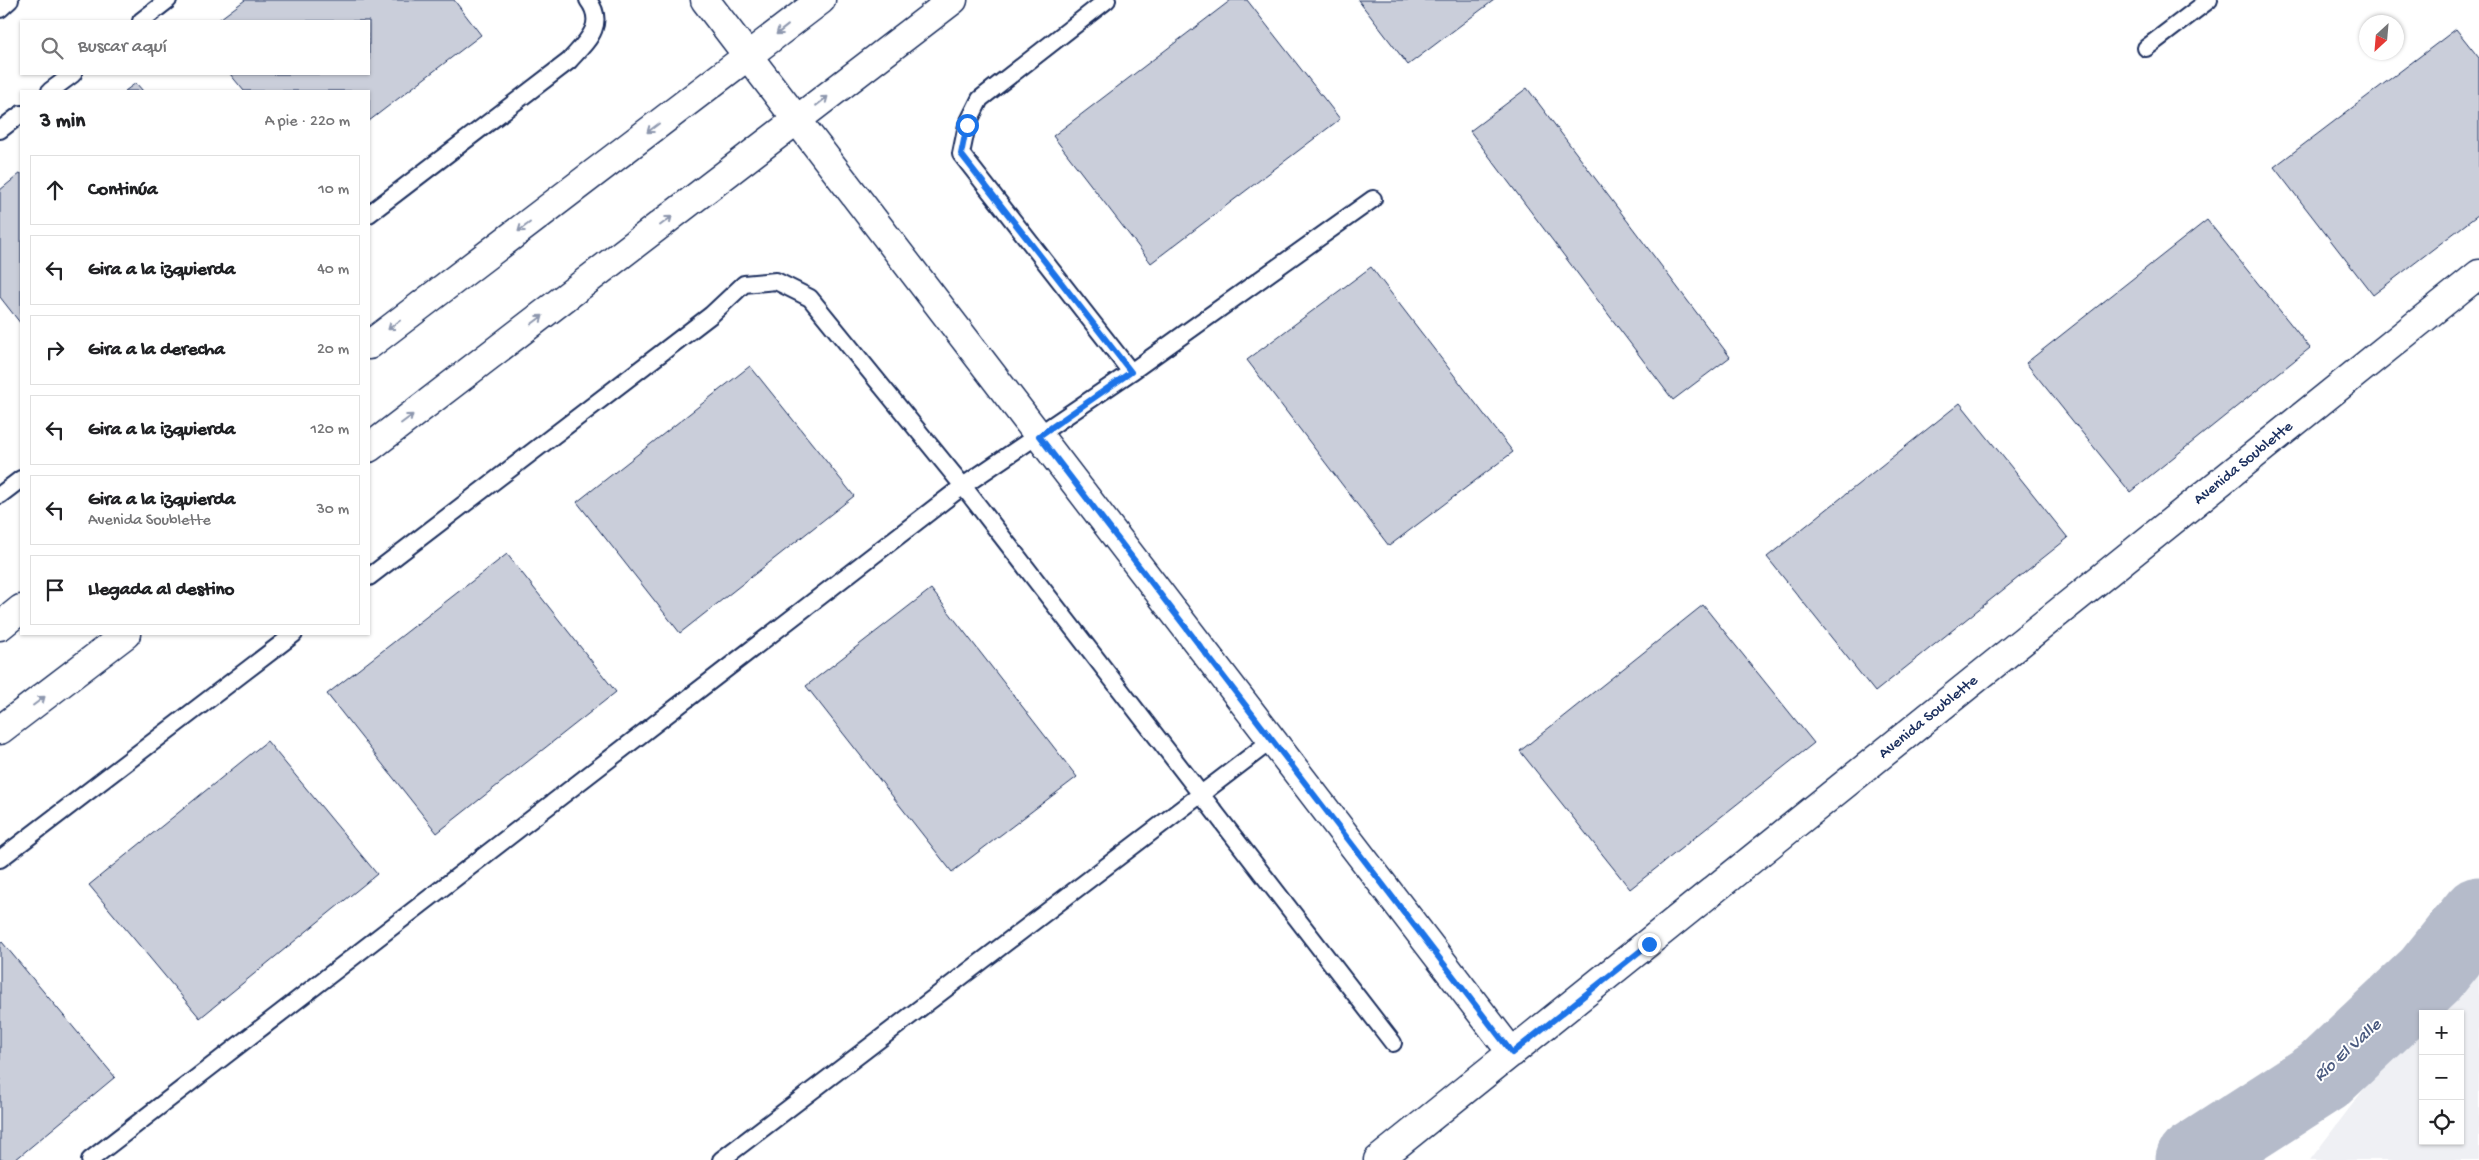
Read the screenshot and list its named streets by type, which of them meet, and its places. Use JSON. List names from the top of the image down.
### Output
{
  "streets": {
    "street": ["Avenida Soublette"]
  },
  "water": ["Río El Valle"],
  "north": "bottom left",
  "page": {
    "search": "Buscar aquí",
    "heading": ["3 min", "A pie · 220 m"],
    "list": [
      ["Continúa", "10 m"],
      ["Gira a la izquierda", "40 m"],
      ["Gira a la derecha", "20 m"],
      ["Gira a la izquierda", "120 m"],
      ["Gira a la izquierda", "Avenida Soublette", "30 m"],
      "Llegada al destino"
    ],
    "map_buttons": ["+", "−"]
  }
}
